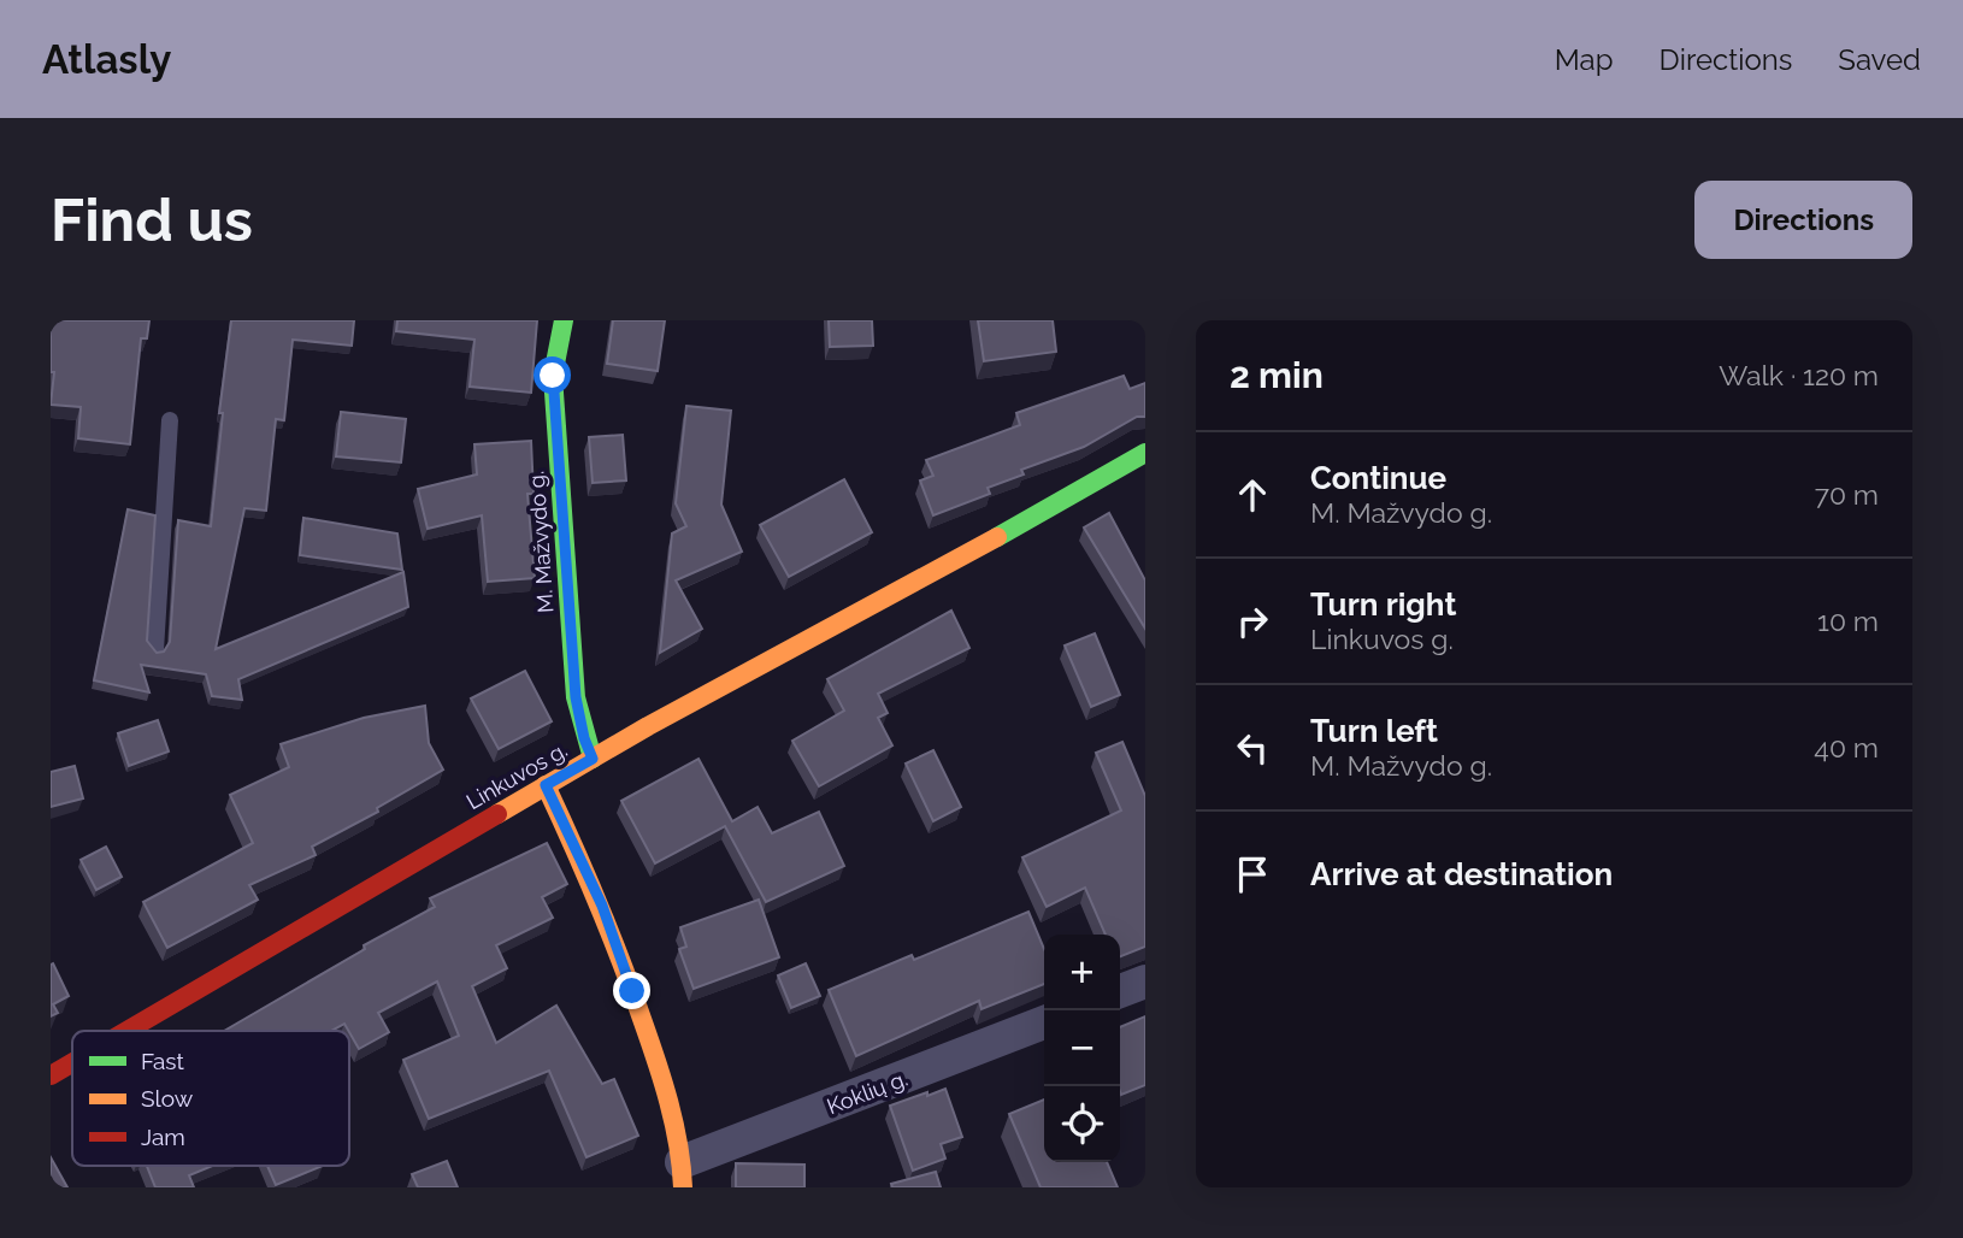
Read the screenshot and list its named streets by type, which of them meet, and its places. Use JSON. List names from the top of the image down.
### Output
{
  "streets": {
    "street": ["M. Mažvydo g.", "Linkuvos g.", "Koklių g."]
  },
  "crossings": [
    ["M. Mažvydo g.", "Linkuvos g."]
  ],
  "legend": ["Fast", "Slow", "Jam"],
  "page": {
    "header": "Atlasly",
    "nav": ["Map", "Directions", "Saved"],
    "buttons": "Directions",
    "title": "Find us",
    "heading": ["2 min", "Walk · 120 m"],
    "list": [
      ["Continue", "M. Mažvydo g.", "70 m"],
      ["Turn right", "Linkuvos g.", "10 m"],
      ["Turn left", "M. Mažvydo g.", "40 m"],
      "Arrive at destination"
    ],
    "map_buttons": ["+", "−"]
  }
}
